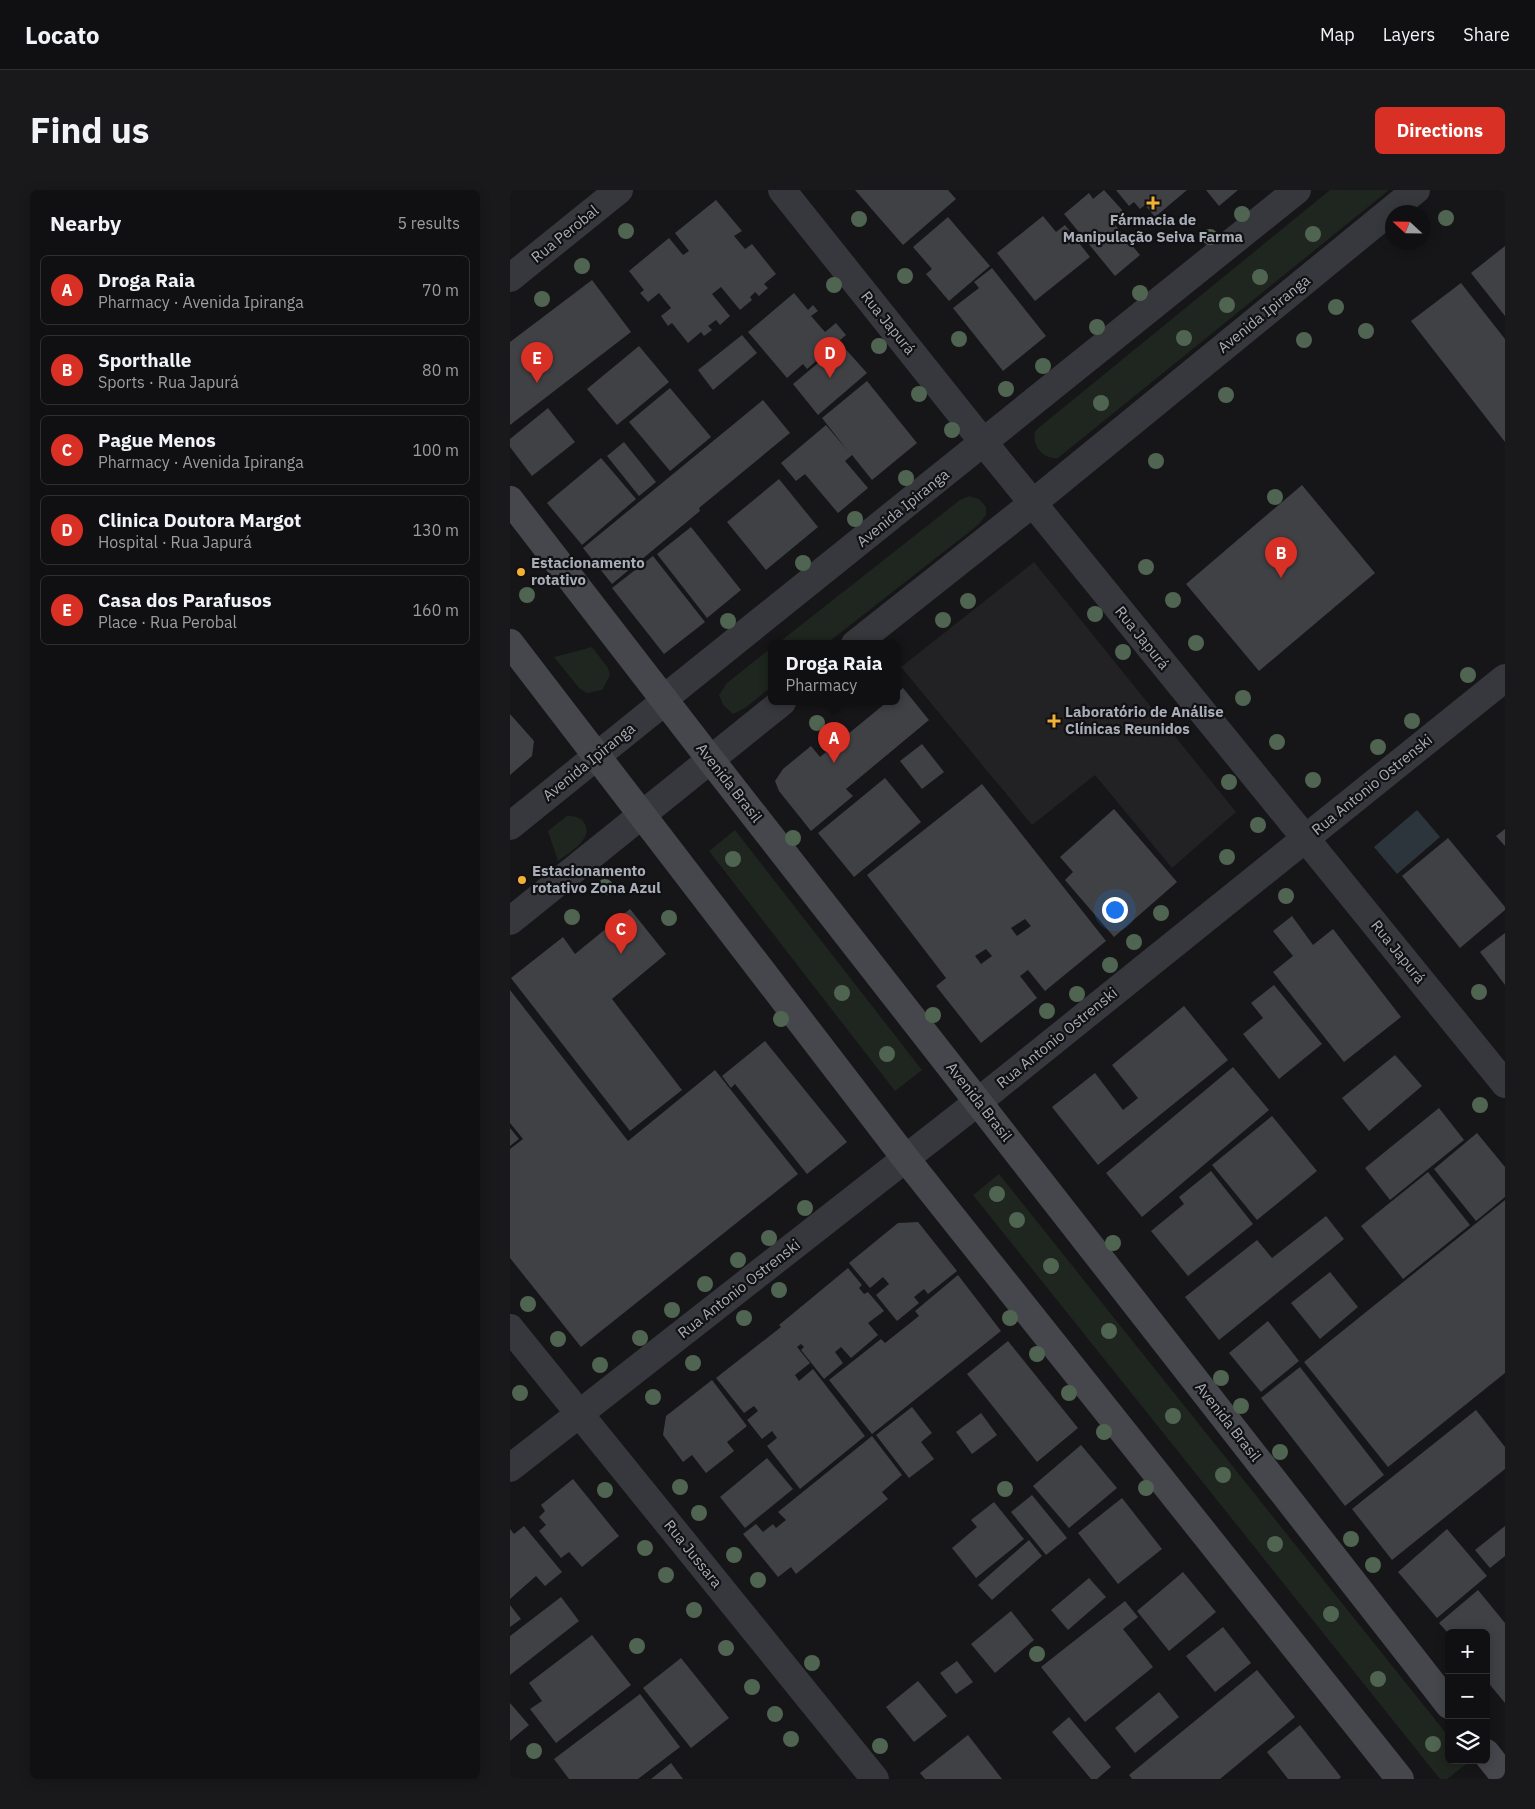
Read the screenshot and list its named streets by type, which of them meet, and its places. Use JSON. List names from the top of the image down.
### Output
{
  "streets": {
    "main road": ["Avenida Brasil"],
    "street": [
      "Rua Perobal",
      "Avenida Ipiranga",
      "Rua Japurá",
      "Rua Antonio Ostrenski",
      "Rua Jussara"
    ]
  },
  "crossings": [
    ["Avenida Ipiranga", "Rua Japurá"],
    ["Avenida Ipiranga", "Avenida Brasil"],
    ["Rua Japurá", "Rua Antonio Ostrenski"],
    ["Avenida Brasil", "Rua Antonio Ostrenski"],
    ["Rua Antonio Ostrenski", "Rua Jussara"]
  ],
  "places": {
    "health": ["Fármacia de Manipulação Seiva Farma", "Laboratório de Análise Clínicas Reunidos"],
    "other": ["Estacionamento rotativo", "Estacionamento rotativo Zona Azul"]
  },
  "north": "left",
  "page": {
    "header": "Locato",
    "nav": ["Map", "Layers", "Share"],
    "title": "Find us",
    "buttons": "Directions",
    "heading": ["Nearby", "5 results"],
    "list": [
      {
        "mark": "A",
        "name": "Droga Raia",
        "note": "Pharmacy · Avenida Ipiranga",
        "value": "70 m"
      },
      {
        "mark": "B",
        "name": "Sporthalle",
        "note": "Sports · Rua Japurá",
        "value": "80 m"
      },
      {
        "mark": "C",
        "name": "Pague Menos",
        "note": "Pharmacy · Avenida Ipiranga",
        "value": "100 m"
      },
      {
        "mark": "D",
        "name": "Clinica Doutora Margot",
        "note": "Hospital · Rua Japurá",
        "value": "130 m"
      },
      {
        "mark": "E",
        "name": "Casa dos Parafusos",
        "note": "Place · Rua Perobal",
        "value": "160 m"
      }
    ],
    "pins": [
      "D",
      "E",
      "B",
      "A",
      "C"
    ],
    "popup": ["Droga Raia", "Pharmacy"],
    "map_buttons": ["+", "−"]
  }
}
